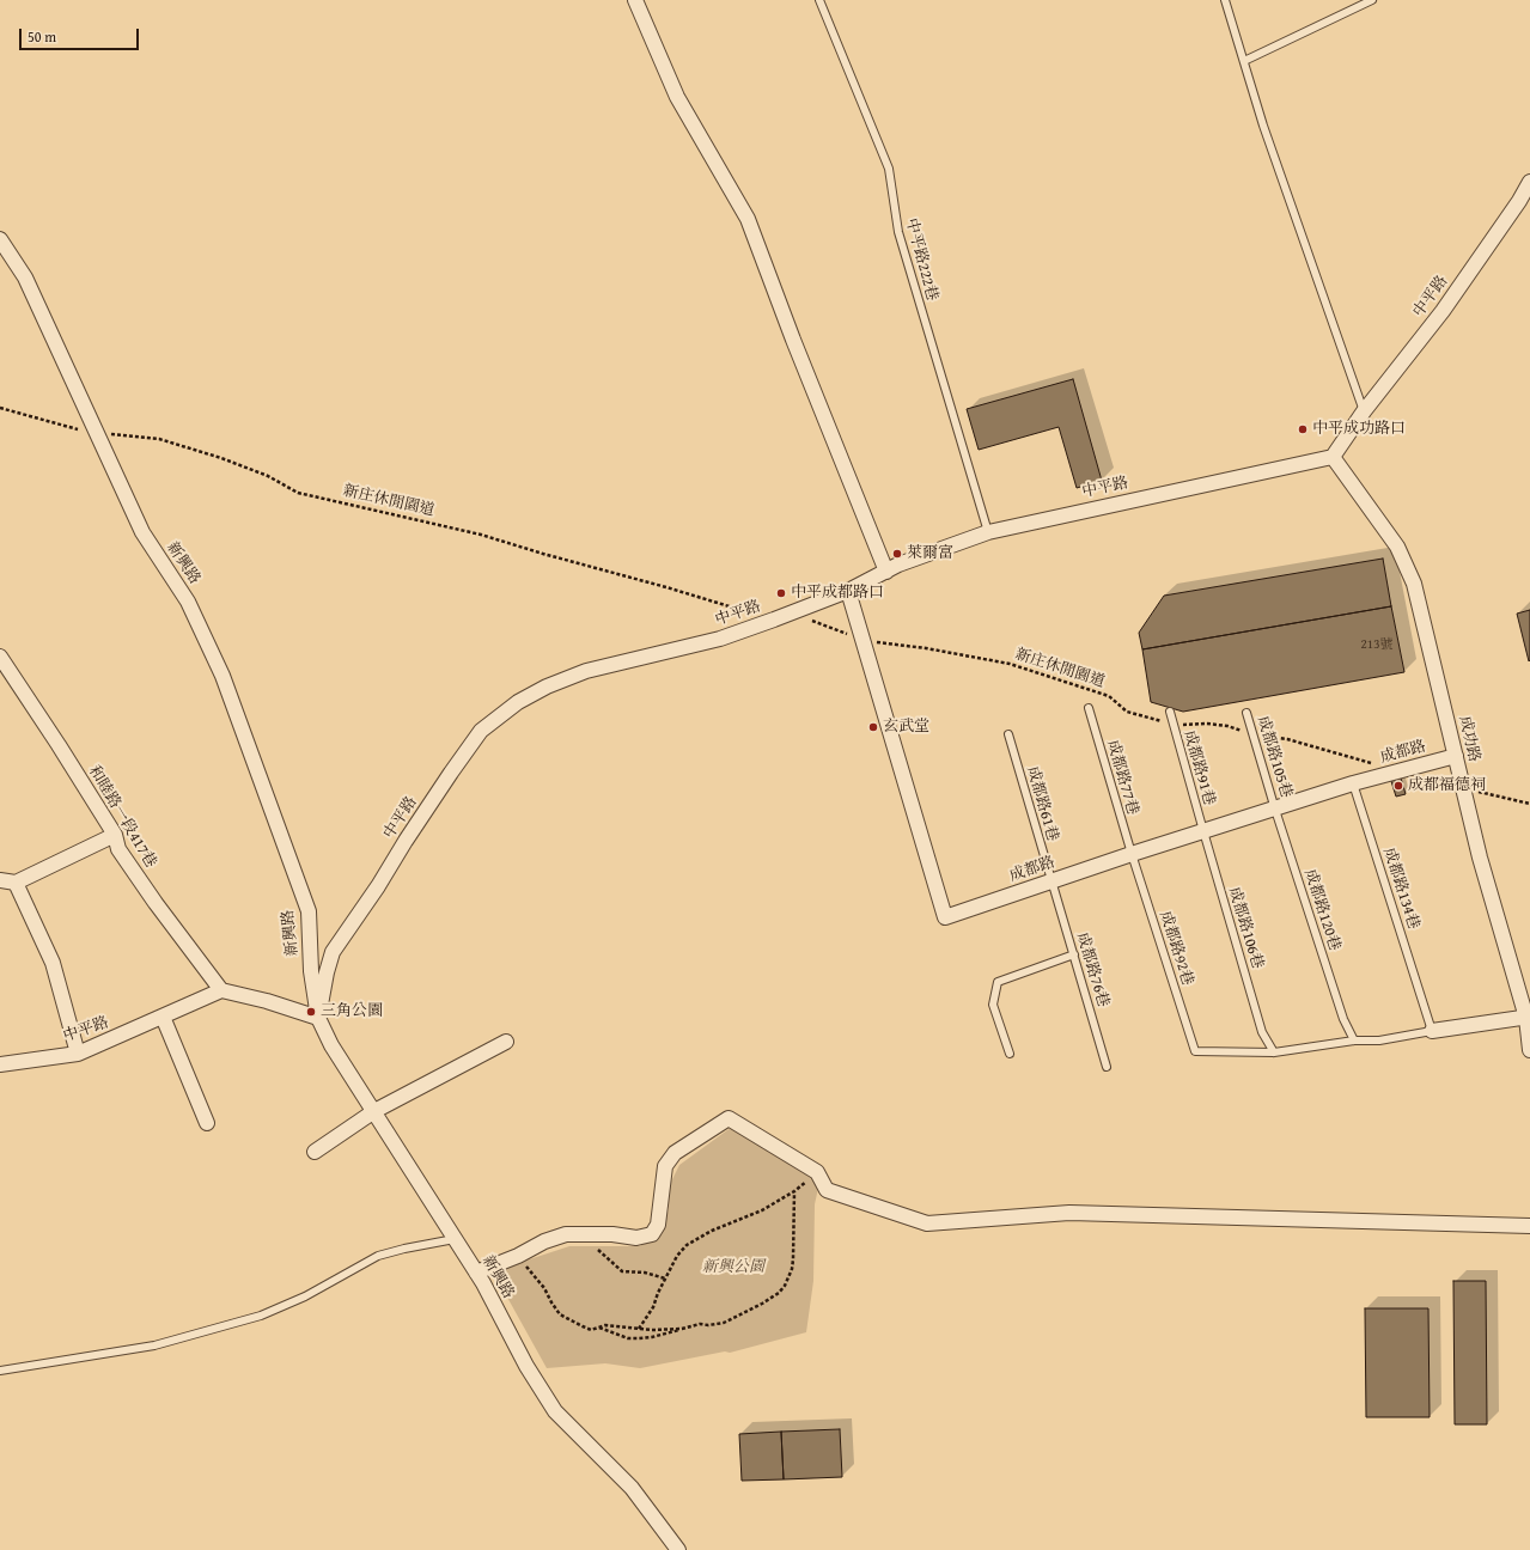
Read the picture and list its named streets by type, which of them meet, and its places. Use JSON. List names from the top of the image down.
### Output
{
  "streets": {
    "street": [
      "中平路",
      "新興路",
      "成功路",
      "成都路",
      "和睦路一段417巷"
    ],
    "lane": [
      "中平路222巷",
      "成都路105巷",
      "成都路91巷",
      "成都路77巷",
      "成都路61巷",
      "成都路134巷",
      "成都路120巷",
      "成都路106巷",
      "成都路92巷",
      "成都路76巷"
    ],
    "path": ["新庄休閒園道"]
  },
  "crossings": [
    ["中平路222巷", "中平路"],
    ["中平路", "新庄休閒園道"],
    ["中平路", "新興路"],
    ["中平路", "成功路"],
    ["中平路", "成都路"],
    ["中平路", "和睦路一段417巷"],
    ["新庄休閒園道", "新興路"],
    ["新庄休閒園道", "成都路"],
    ["新庄休閒園道", "成都路105巷"],
    ["新庄休閒園道", "成都路91巷"],
    ["成功路", "成都路"],
    ["成都路", "成都路105巷"],
    ["成都路", "成都路91巷"],
    ["成都路", "成都路77巷"],
    ["成都路", "成都路61巷"],
    ["成都路", "成都路134巷"],
    ["成都路", "成都路120巷"],
    ["成都路", "成都路106巷"],
    ["成都路", "成都路92巷"],
    ["成都路", "成都路76巷"],
    ["成都路105巷", "成都路120巷"],
    ["成都路91巷", "成都路106巷"],
    ["成都路77巷", "成都路92巷"],
    ["成都路61巷", "成都路76巷"],
    ["成都路106巷", "成都路92巷"]
  ],
  "parks": ["新興公園"],
  "places": [
    "中平成功路口",
    "萊爾富",
    "中平成都路口",
    "玄武堂",
    "成都福德祠",
    "三角公園"
  ],
  "house_numbers": ["213號"],
  "scale_bar": "50 m"
}
